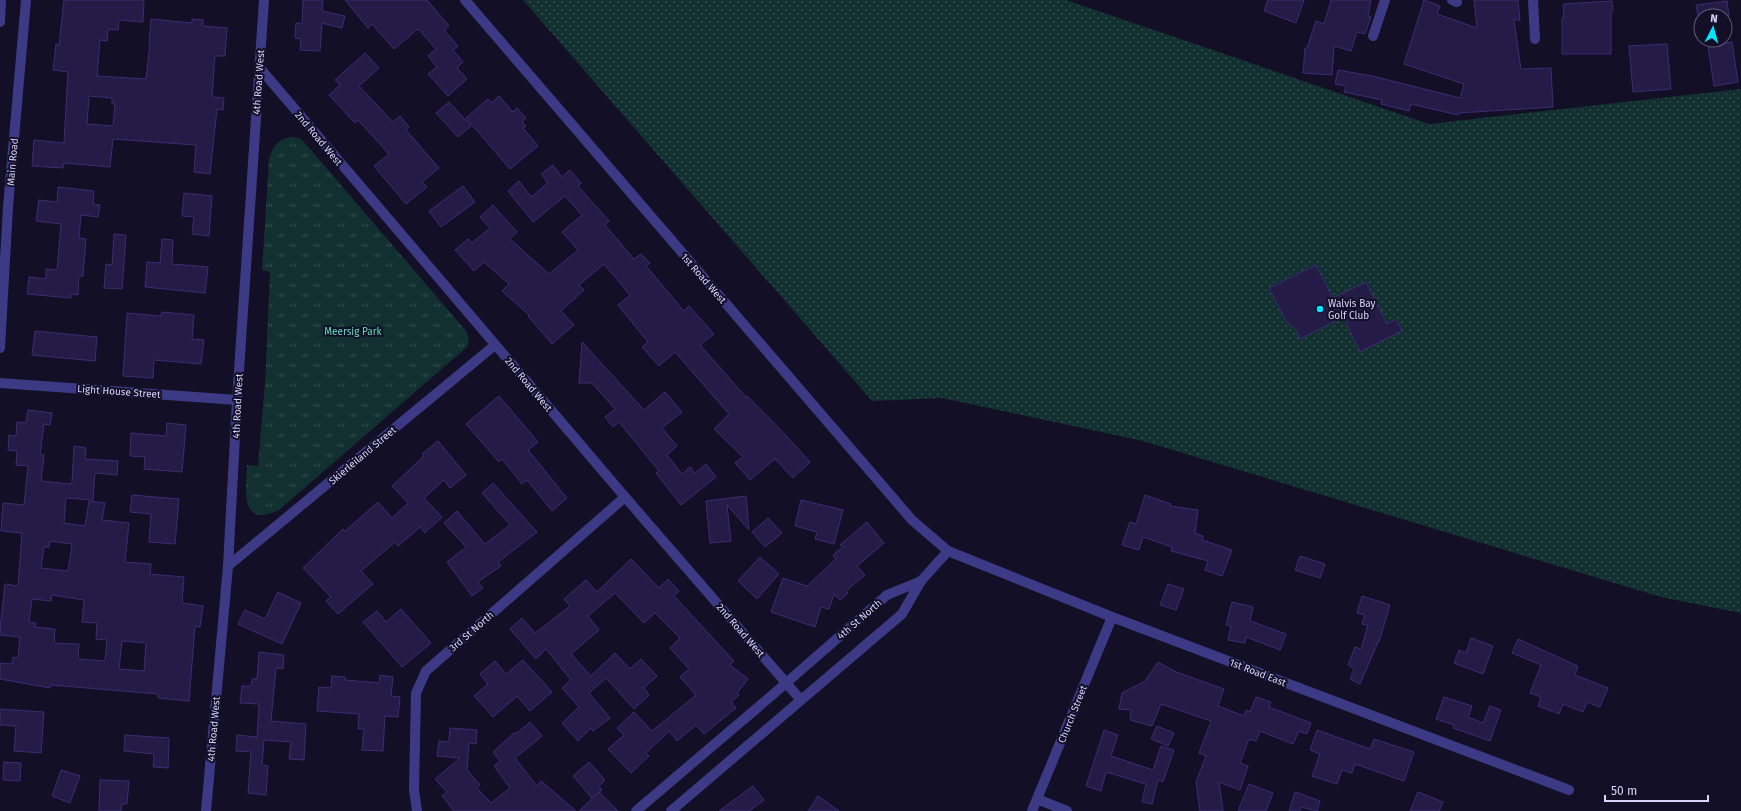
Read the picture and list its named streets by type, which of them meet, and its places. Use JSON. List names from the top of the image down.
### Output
{
  "streets": {
    "street": [
      "4th Road West",
      "2nd Road West",
      "Main Road",
      "1st Road West",
      "Light House Street",
      "Skierleiland Street",
      "4th St North",
      "3rd St North",
      "1st Road East",
      "Church Street"
    ]
  },
  "crossings": [
    ["4th Road West", "2nd Road West"],
    ["4th Road West", "Light House Street"],
    ["4th Road West", "Skierleiland Street"],
    ["2nd Road West", "Skierleiland Street"],
    ["2nd Road West", "4th St North"],
    ["2nd Road West", "3rd St North"],
    ["1st Road West", "1st Road East"],
    ["1st Road East", "Church Street"]
  ],
  "parks": ["Meersig Park"],
  "places": ["Walvis Bay Golf Club"],
  "scale_bar": "50 m",
  "north": "top"
}
